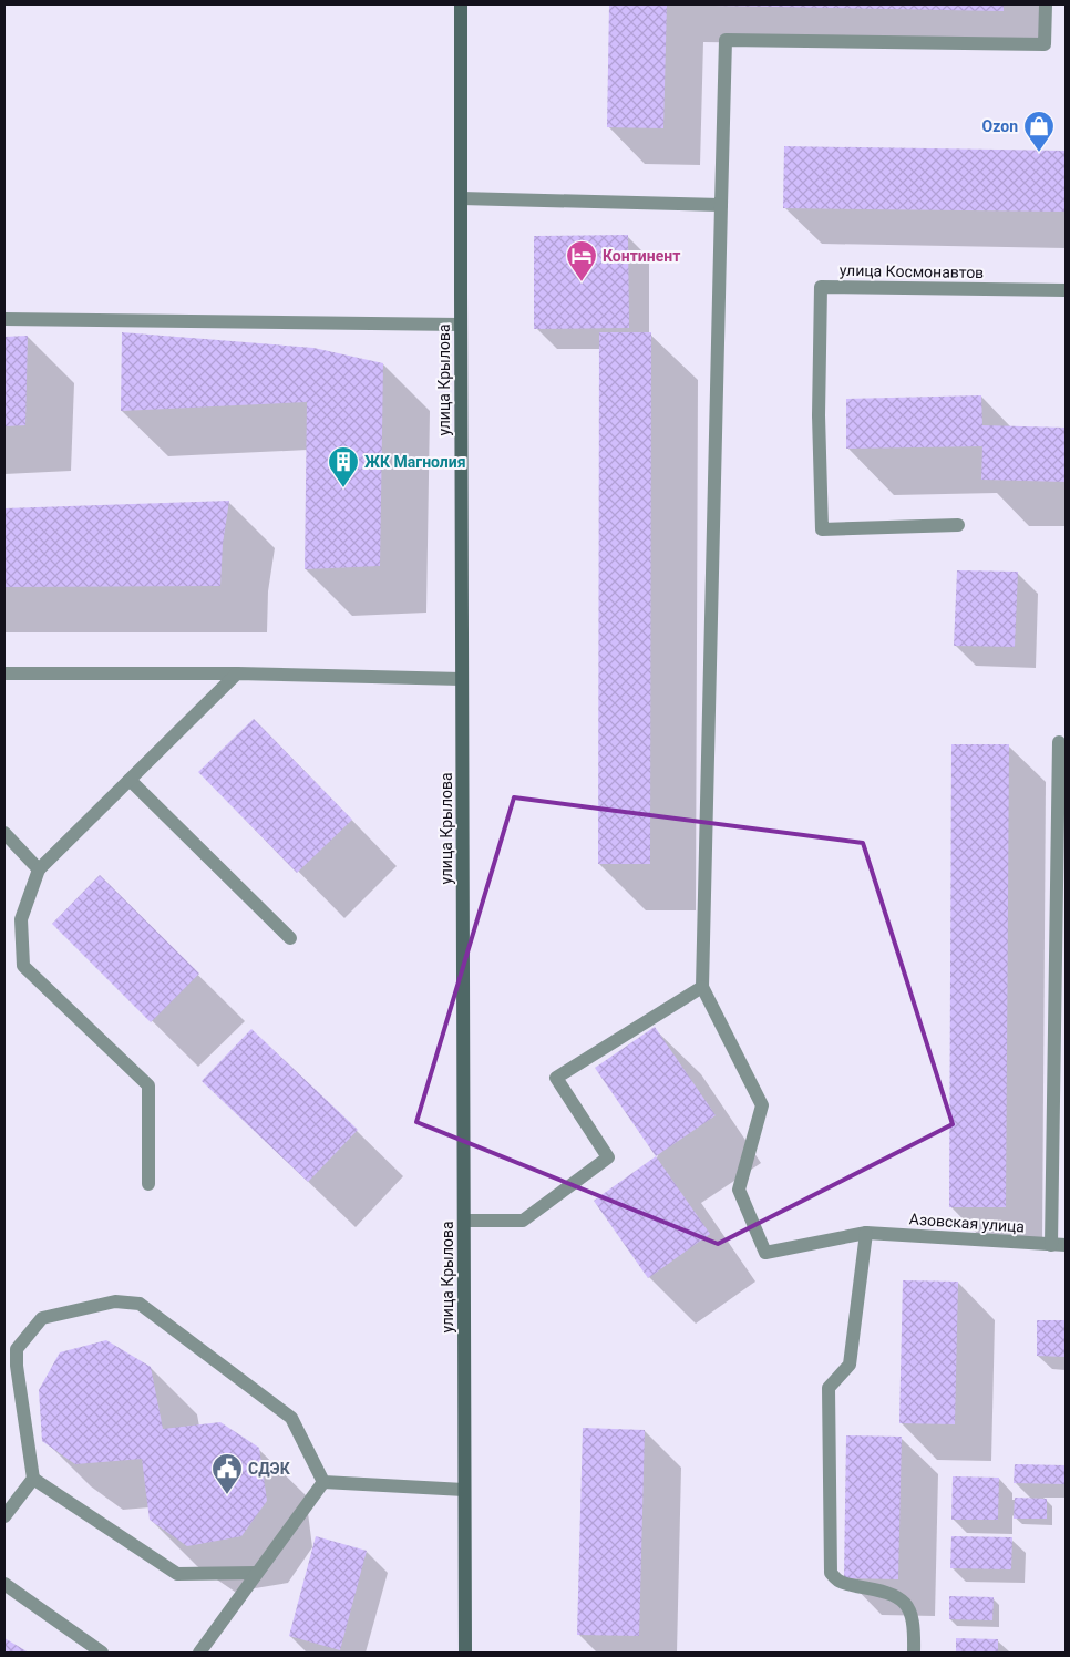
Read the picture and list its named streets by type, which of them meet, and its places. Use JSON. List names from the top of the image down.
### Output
{
  "streets": {
    "street": ["улица Космонавтов", "улица Крылова", "Азовская улица"]
  },
  "places": {
    "shop": ["Ozon"],
    "hotel": ["Континент"],
    "building": ["ЖК Магнолия"],
    "public building": ["СДЭК"]
  }
}
